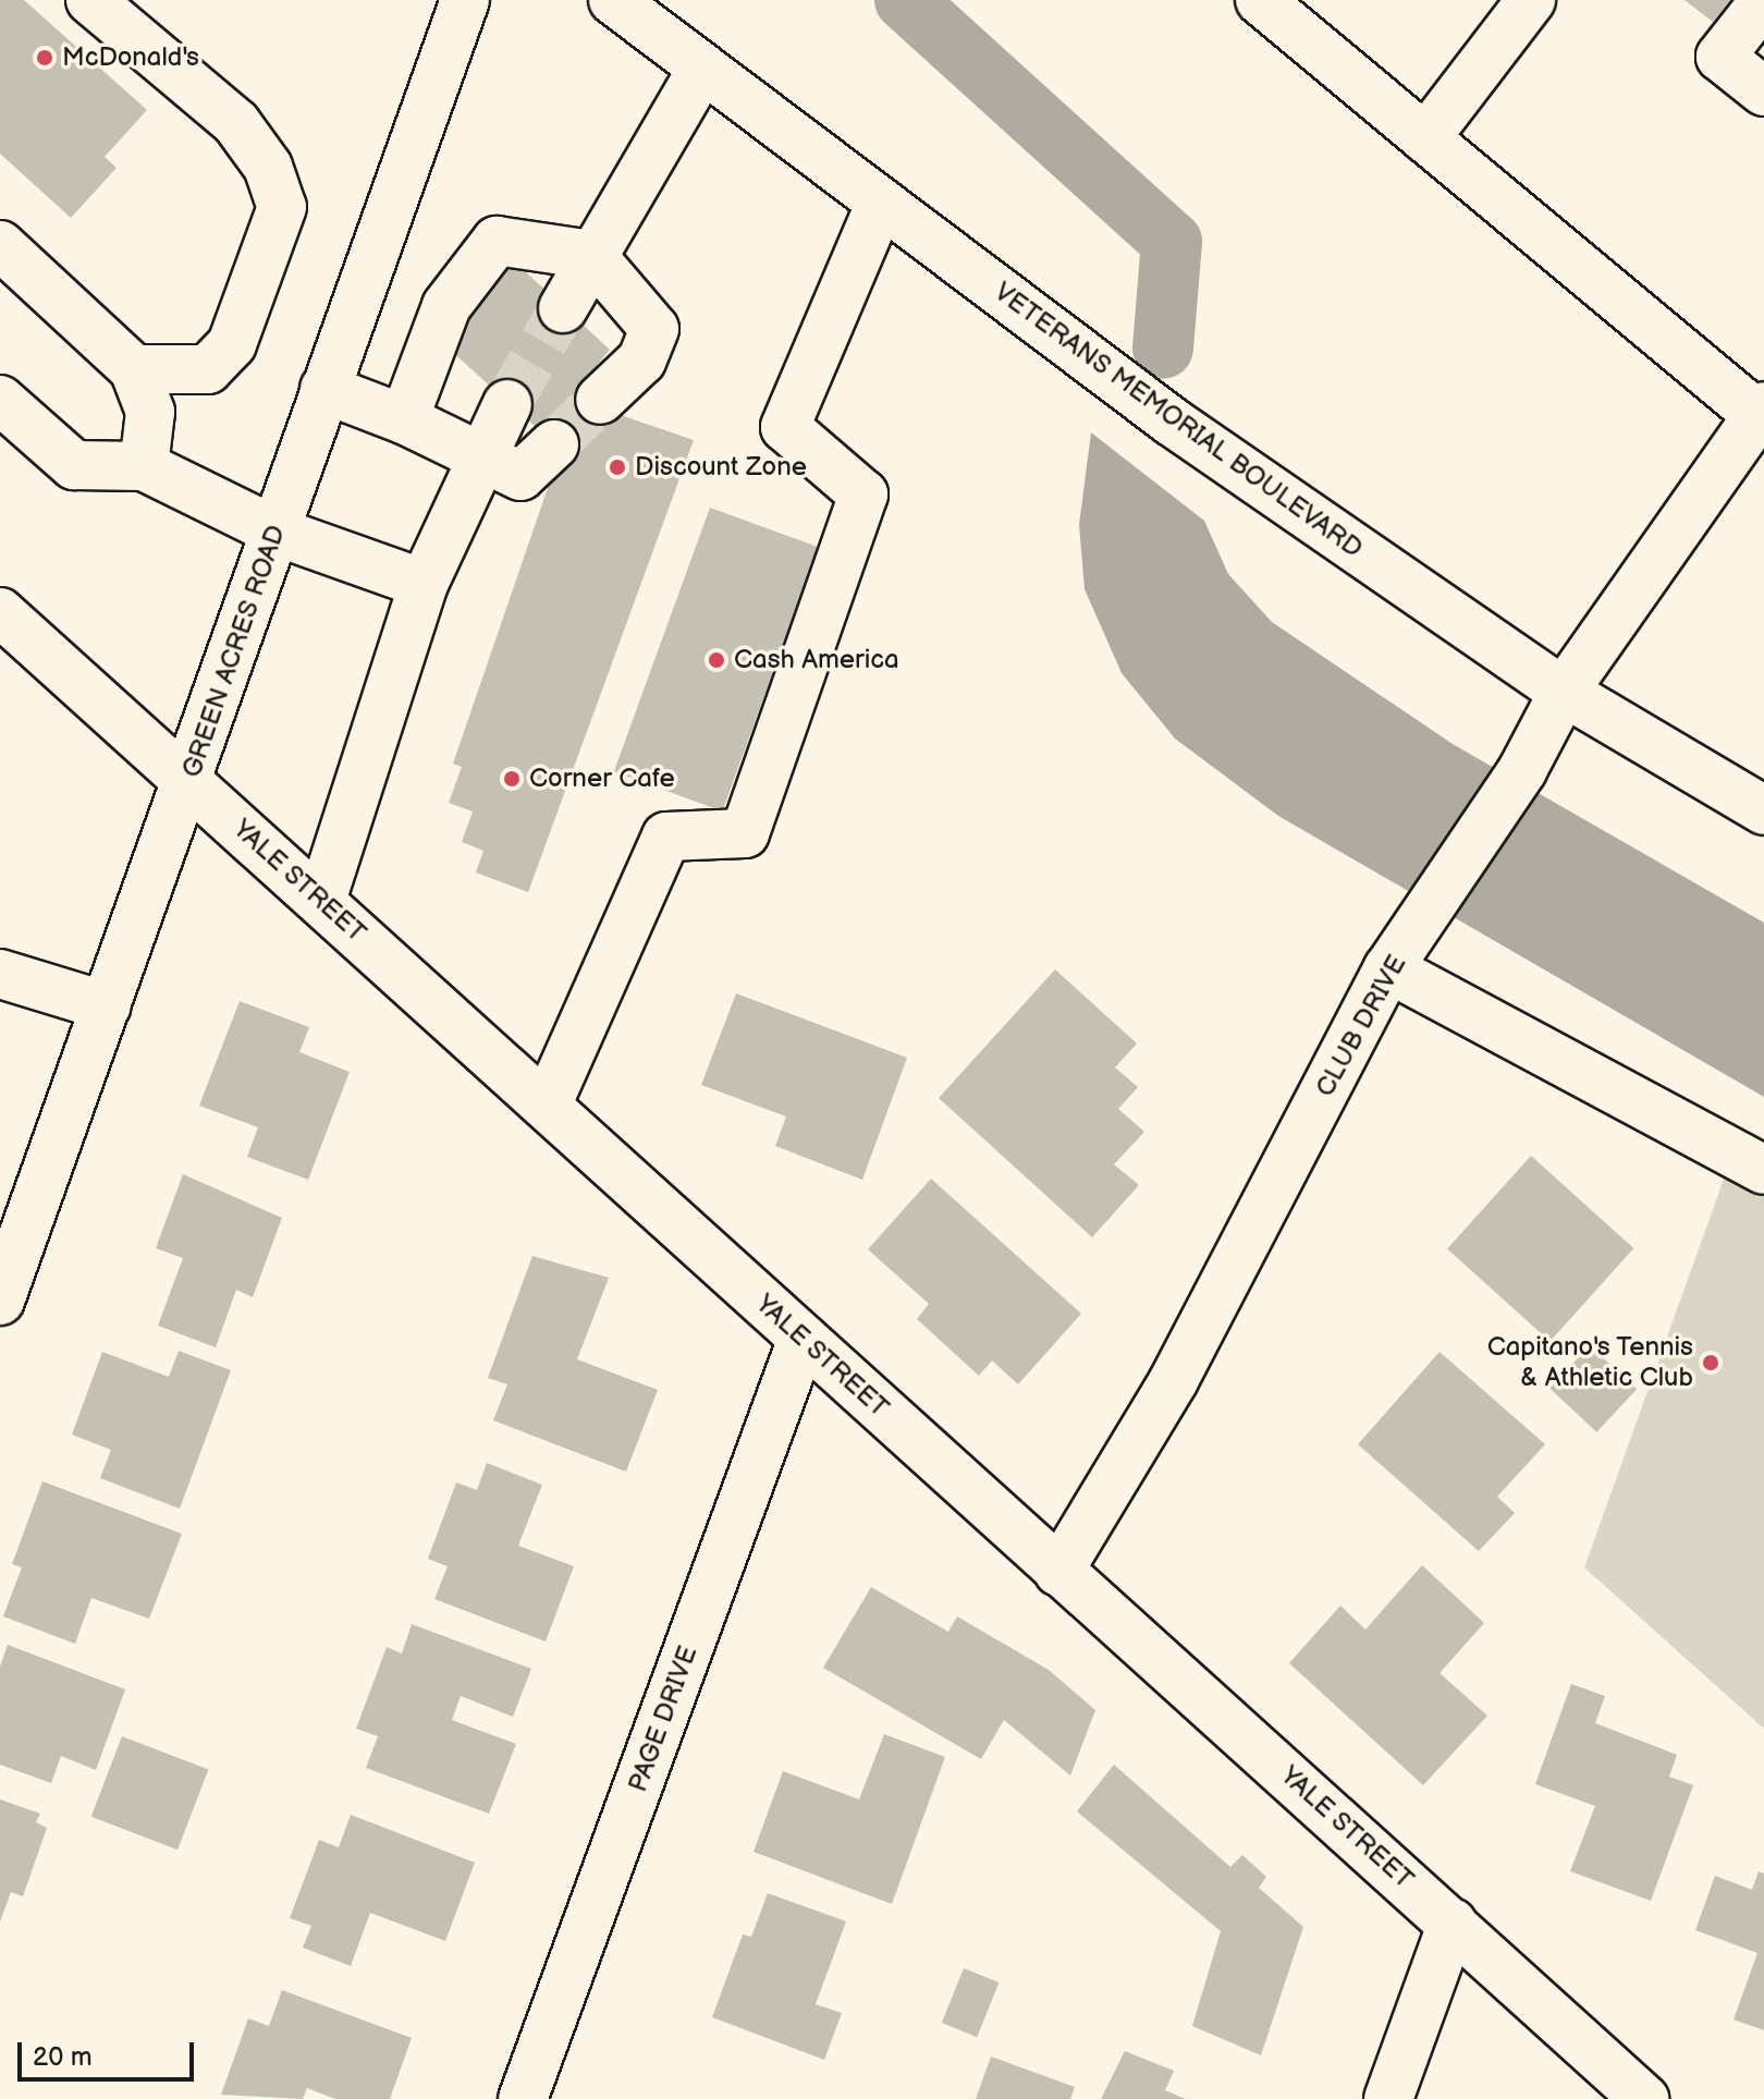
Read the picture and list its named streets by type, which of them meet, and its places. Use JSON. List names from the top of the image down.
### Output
{
  "streets": {
    "street": [
      "VETERANS MEMORIAL BOULEVARD",
      "GREEN ACRES ROAD",
      "YALE STREET",
      "CLUB DRIVE",
      "PAGE DRIVE"
    ]
  },
  "crossings": [
    ["VETERANS MEMORIAL BOULEVARD", "CLUB DRIVE"],
    ["GREEN ACRES ROAD", "YALE STREET"],
    ["YALE STREET", "CLUB DRIVE"],
    ["YALE STREET", "PAGE DRIVE"]
  ],
  "places": [
    "McDonald's",
    "Discount Zone",
    "Cash America",
    "Corner Cafe",
    "Capitano's Tennis & Athletic Club"
  ],
  "scale_bar": "20 m"
}
